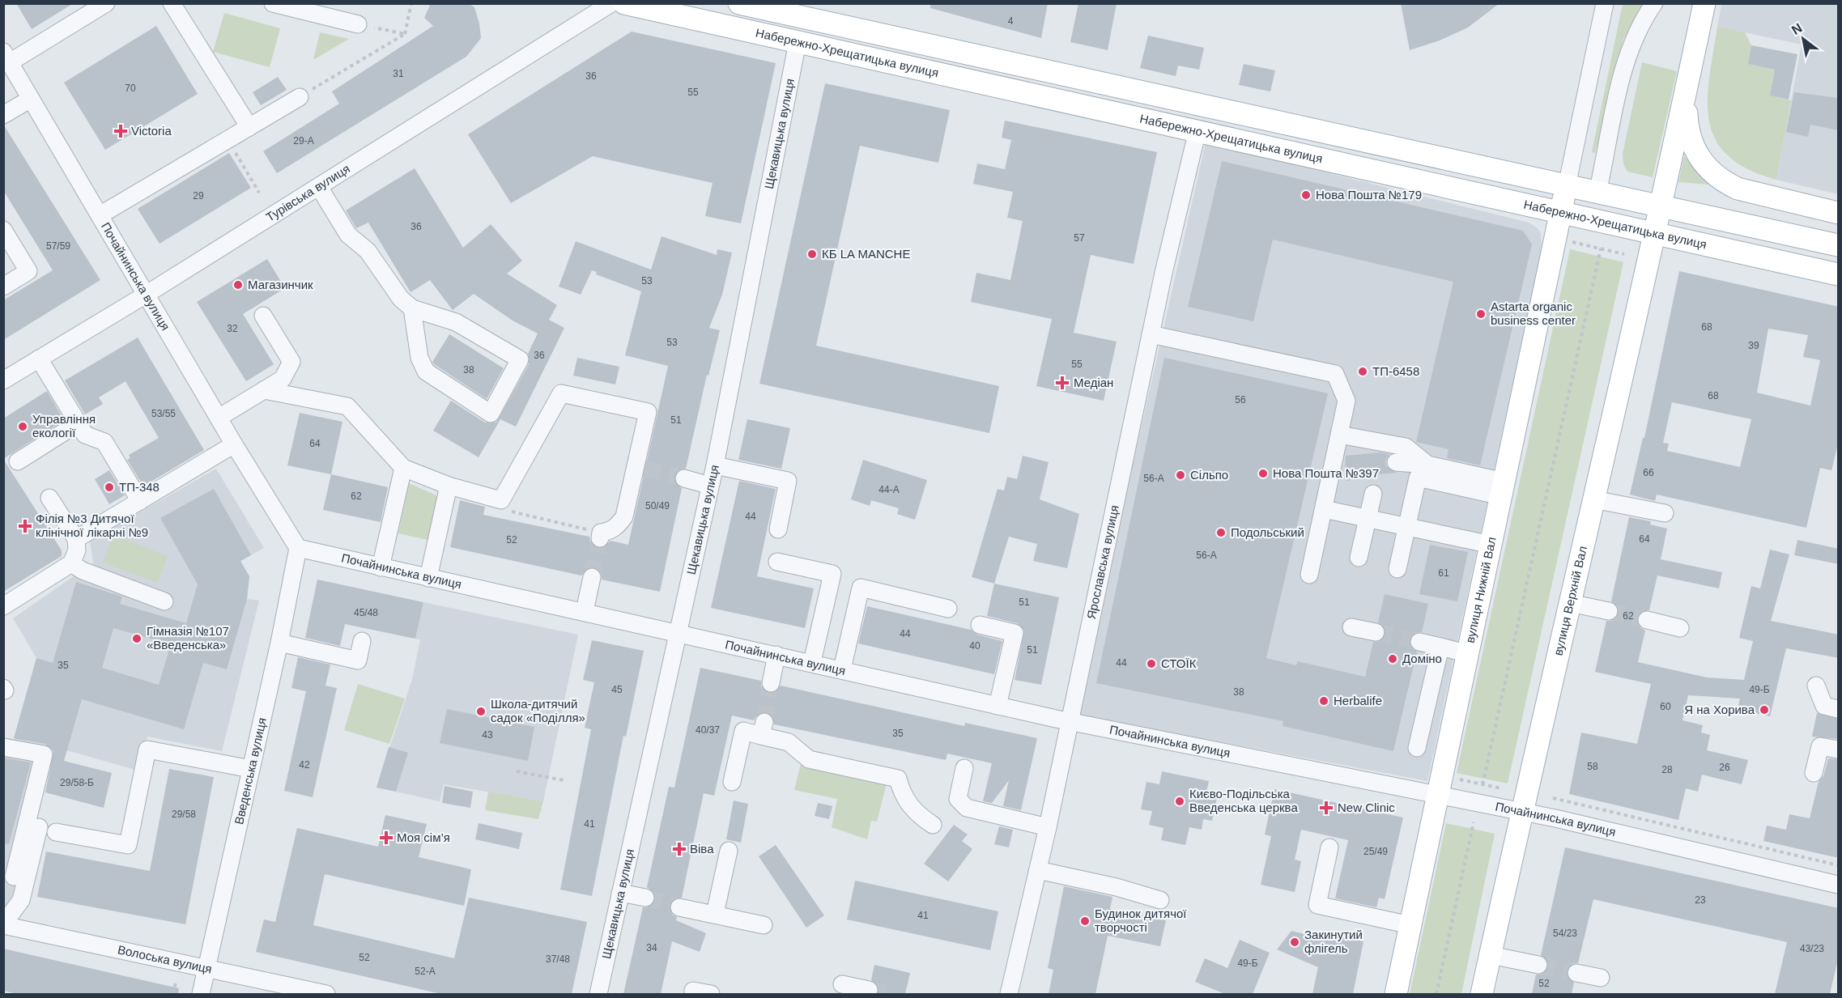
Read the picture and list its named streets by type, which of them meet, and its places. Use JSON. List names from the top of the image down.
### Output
{
  "streets": {
    "main road": ["Набережно-Хрещатицька вулиця", "вулиця Нижній Вал", "вулиця Верхній Вал"],
    "street": [
      "Щекавицька вулиця",
      "Турівська вулиця",
      "Почайнинська вулиця",
      "Ярославська вулиця",
      "Введенська вулиця",
      "Волоська вулиця"
    ]
  },
  "crossings": [
    ["Набережно-Хрещатицька вулиця", "Щекавицька вулиця"],
    ["Набережно-Хрещатицька вулиця", "Ярославська вулиця"],
    ["Набережно-Хрещатицька вулиця", "вулиця Нижній Вал"],
    ["Набережно-Хрещатицька вулиця", "вулиця Верхній Вал"],
    ["Щекавицька вулиця", "Почайнинська вулиця"],
    ["Турівська вулиця", "Почайнинська вулиця"],
    ["Почайнинська вулиця", "Ярославська вулиця"],
    ["Почайнинська вулиця", "вулиця Нижній Вал"],
    ["Почайнинська вулиця", "вулиця Верхній Вал"],
    ["Почайнинська вулиця", "Введенська вулиця"],
    ["Введенська вулиця", "Волоська вулиця"]
  ],
  "places": {
    "health": [
      "Victoria",
      "Медіан",
      "Філія №3 Дитячої клінічної лікарні №9",
      "New Clinic",
      "Моя сім’я",
      "Віва"
    ],
    "other": [
      "Нова Пошта №179",
      "КБ LA MANCHE",
      "Магазинчик",
      "Astarta organic business center",
      "ТП-6458",
      "Управління екології",
      "Нова Пошта №397",
      "Сільпо",
      "ТП-348",
      "Подольський",
      "Гімназія №107 «Введенська»",
      "Доміно",
      "СТОЇК",
      "Herbalife",
      "Я на Хорива",
      "Школа-дитячий садок «Поділля»",
      "Києво-Подільська Введенська церква",
      "Будинок дитячої творчості",
      "Закинутий флігель"
    ]
  },
  "house_numbers": [
    "4",
    "31",
    "36",
    "70",
    "55",
    "29-А",
    "29",
    "36",
    "57",
    "57/59",
    "53",
    "68",
    "32",
    "53",
    "39",
    "36",
    "55",
    "38",
    "68",
    "56",
    "53/55",
    "51",
    "64",
    "66",
    "56-А",
    "44-А",
    "62",
    "50/49",
    "44",
    "64",
    "52",
    "56-А",
    "61",
    "51",
    "45/48",
    "62",
    "44",
    "40",
    "51",
    "44",
    "35",
    "45",
    "49-Б",
    "38",
    "60",
    "40/37",
    "35",
    "43",
    "42",
    "58",
    "26",
    "28",
    "29/58-Б",
    "29/58",
    "41",
    "25/49",
    "23",
    "41",
    "54/23",
    "34",
    "43/23",
    "52",
    "37/48",
    "49-Б",
    "52-А",
    "52"
  ],
  "north": "top left"
}
